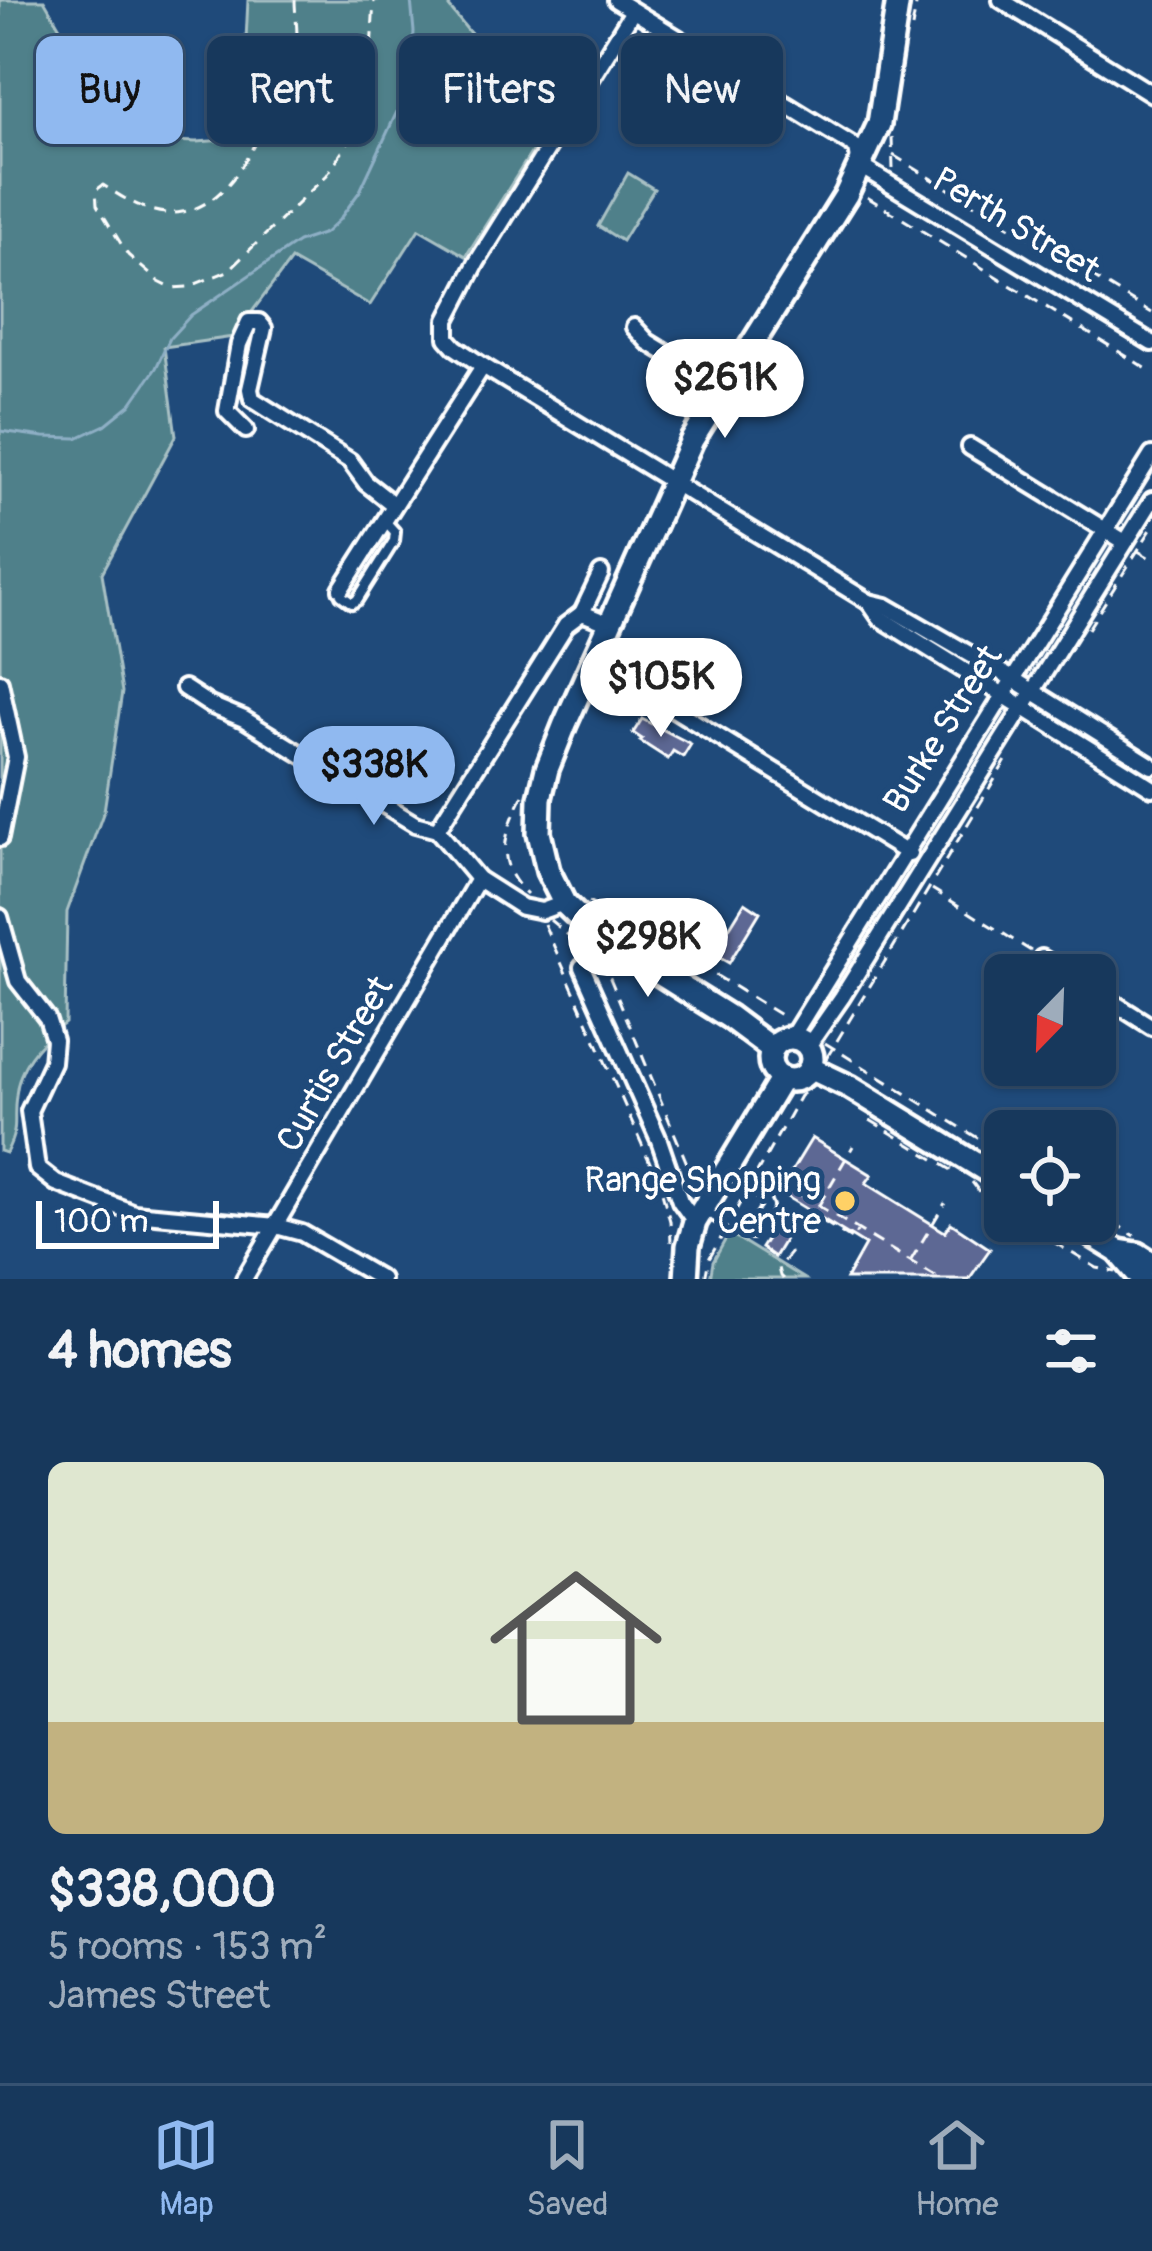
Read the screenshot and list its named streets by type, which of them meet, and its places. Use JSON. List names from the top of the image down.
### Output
{
  "streets": {
    "street": ["Perth Street", "Burke Street", "Curtis Street"]
  },
  "places": ["Range Shopping Centre"],
  "scale_bar": "100 m",
  "north": "bottom left",
  "page": {
    "chip": [
      "Buy",
      "Rent",
      "Filters",
      "New"
    ],
    "price": [
      "$261K",
      "$105K",
      "$338K",
      "$298K"
    ],
    "scale": "100 m",
    "heading": "4 homes",
    "list": [
      {
        "name": "$338,000",
        "note": "5 rooms · 153 m² · James Street"
      }
    ],
    "tabs": ["Map", "Saved", "Home"]
  }
}
